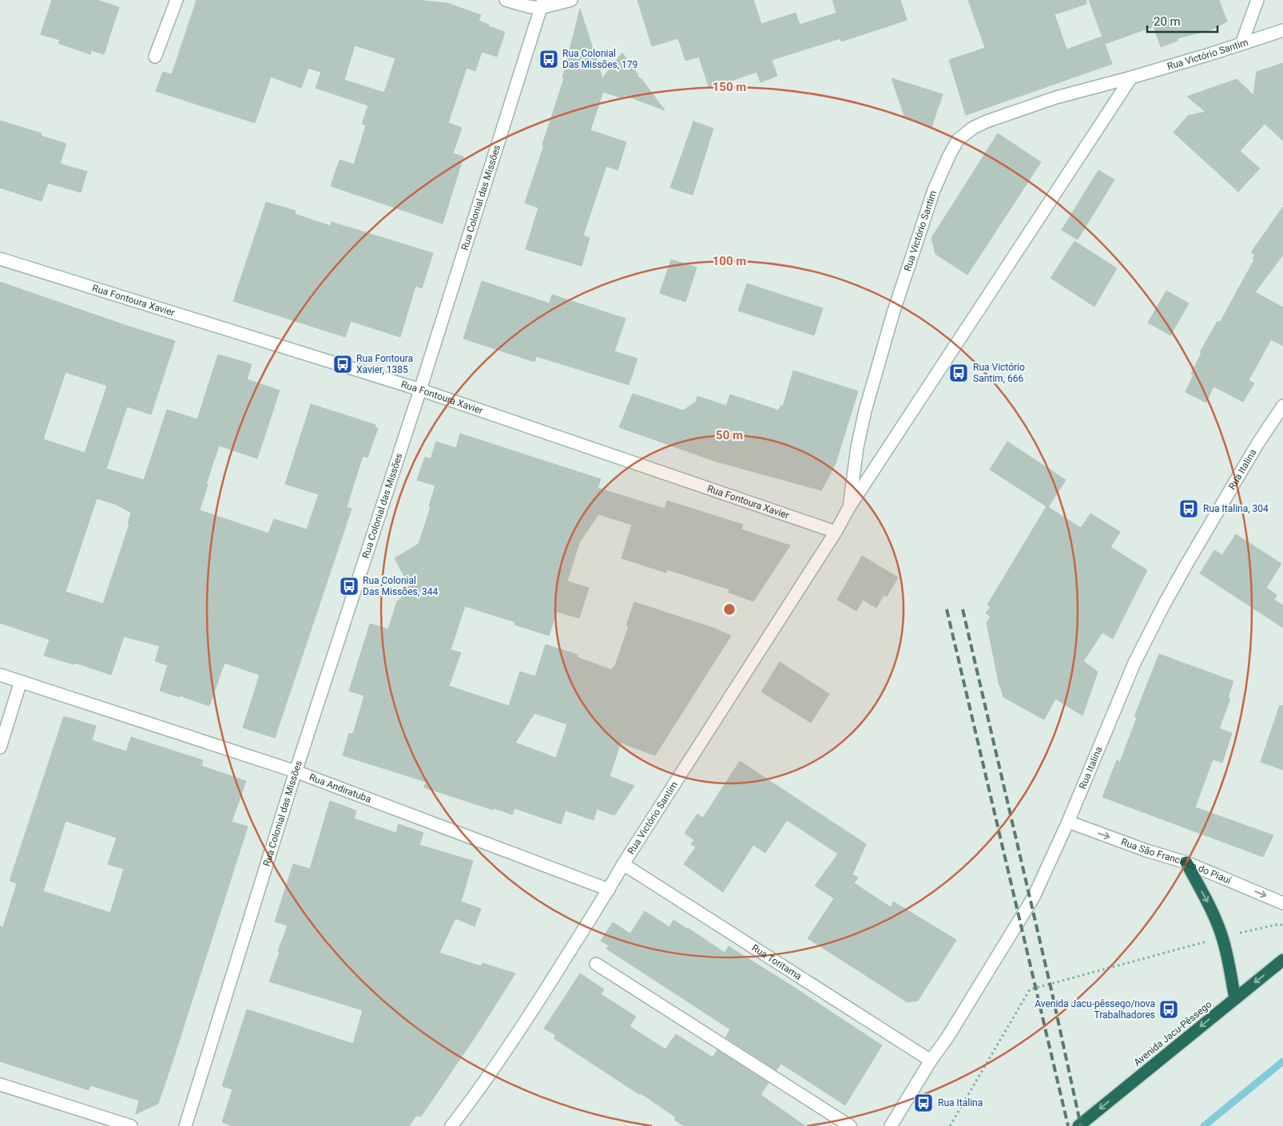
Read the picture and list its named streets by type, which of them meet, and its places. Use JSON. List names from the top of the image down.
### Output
{
  "streets": {
    "highway": ["Avenida Jacu-Pêssego"],
    "street": [
      "Rua Victório Santim",
      "Rua Colonial das Missões",
      "Rua Fontoura Xavier",
      "Rua Italina",
      "Rua Andiratuba",
      "Rua São Francisco do Piauí",
      "Rua Toritama"
    ]
  },
  "crossings": [
    ["Rua Victório Santim", "Rua Fontoura Xavier"],
    ["Rua Victório Santim", "Rua Andiratuba"],
    ["Rua Victório Santim", "Rua Toritama"],
    ["Rua Colonial das Missões", "Rua Fontoura Xavier"],
    ["Rua Colonial das Missões", "Rua Andiratuba"],
    ["Rua Italina", "Rua São Francisco do Piauí"],
    ["Rua Italina", "Rua Toritama"]
  ],
  "one_way": ["Rua São Francisco do Piauí", "Avenida Jacu-Pêssego"],
  "places": {
    "bus stop": [
      "Rua Colonial Das Missões, 179",
      "Rua Fontoura Xavier, 1385",
      "Rua Victório Santim, 666",
      "Rua Italina, 304",
      "Rua Colonial Das Missões, 344",
      "Avenida Jacu-pêssego/nova Trabalhadores",
      "Rua Italina"
    ]
  },
  "scale_bar": "20 m",
  "rings": ["150 m", "100 m", "50 m"]
}
